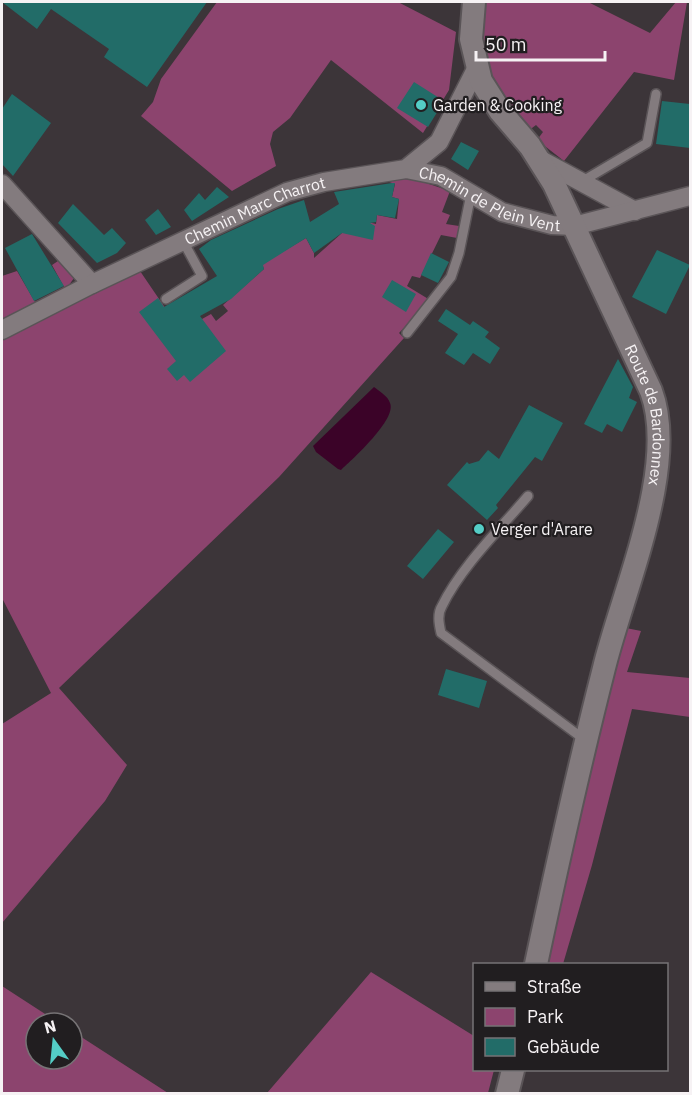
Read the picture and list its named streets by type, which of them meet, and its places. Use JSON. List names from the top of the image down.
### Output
{
  "streets": {
    "street": ["Chemin de Plein Vent", "Chemin Marc Charrot", "Route de Bardonnex"]
  },
  "crossings": [
    ["Chemin de Plein Vent", "Chemin Marc Charrot"],
    ["Chemin de Plein Vent", "Route de Bardonnex"]
  ],
  "places": ["Garden & Cooking", "Verger d'Arare"],
  "legend": ["Straße", "Park", "Gebäude"],
  "scale_bar": "50 m",
  "north": "top"
}
